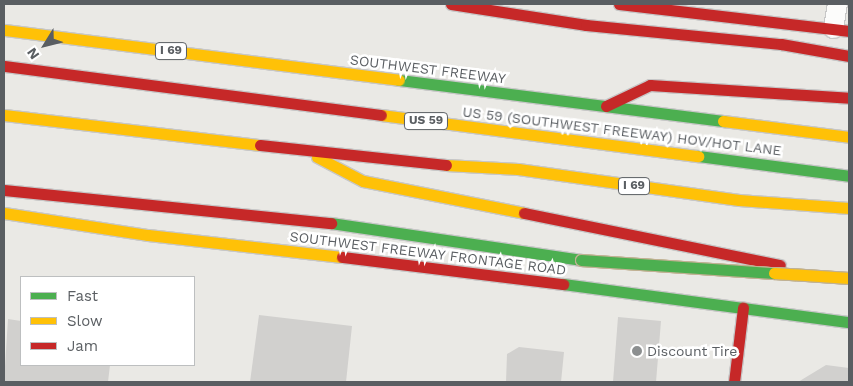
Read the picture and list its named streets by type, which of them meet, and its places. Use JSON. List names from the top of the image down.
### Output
{
  "streets": {
    "main road": [
      "I 69",
      "SOUTHWEST FREEWAY",
      "US 59",
      "US 59 (SOUTHWEST FREEWAY) HOV/HOT LANE",
      "SOUTHWEST FREEWAY FRONTAGE ROAD"
    ]
  },
  "places": ["Discount Tire"],
  "legend": ["Fast", "Slow", "Jam"],
  "north": "bottom left"
}
